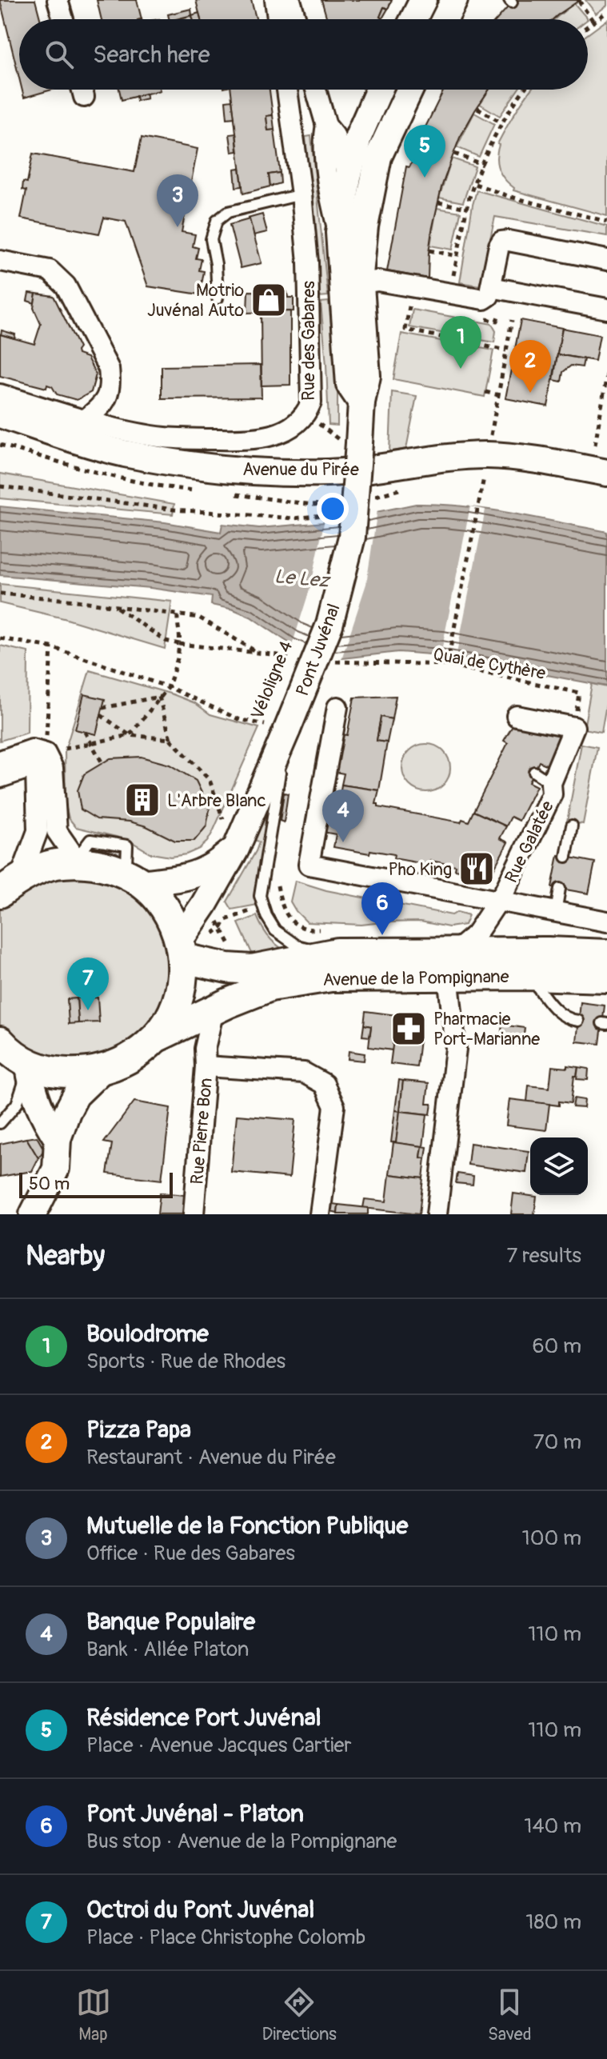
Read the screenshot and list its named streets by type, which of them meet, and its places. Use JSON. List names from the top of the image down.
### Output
{
  "streets": {
    "main road": ["Avenue du Pirée", "Pont Juvénal", "Avenue de la Pompignane"],
    "street": ["Rue des Gabares", "Rue Galatée", "Rue Pierre Bon"],
    "path": ["Quai de Cythère", "Véloligne 4"]
  },
  "crossings": [
    ["Pont Juvénal", "Avenue de la Pompignane"],
    ["Rue Galatée", "Avenue de la Pompignane"],
    ["Avenue de la Pompignane", "Rue Pierre Bon"]
  ],
  "water": ["Le Lez"],
  "places": {
    "shop": ["Motrio Juvénal Auto"],
    "building": ["L'Arbre Blanc"],
    "restaurant": ["Pho King"],
    "pharmacy": ["Pharmacie Port-Marianne"]
  },
  "scale_bar": "50 m",
  "page": {
    "search": "Search here",
    "pins": [
      "5",
      "3",
      "1",
      "2",
      "4",
      "6",
      "7"
    ],
    "scale": "50 m",
    "heading": ["Nearby", "7 results"],
    "list": [
      {
        "mark": "1",
        "name": "Boulodrome",
        "note": "Sports · Rue de Rhodes",
        "value": "60 m"
      },
      {
        "mark": "2",
        "name": "Pizza Papa",
        "note": "Restaurant · Avenue du Pirée",
        "value": "70 m"
      },
      {
        "mark": "3",
        "name": "Mutuelle de la Fonction Publique",
        "note": "Office · Rue des Gabares",
        "value": "100 m"
      },
      {
        "mark": "4",
        "name": "Banque Populaire",
        "note": "Bank · Allée Platon",
        "value": "110 m"
      },
      {
        "mark": "5",
        "name": "Résidence Port Juvénal",
        "note": "Place · Avenue Jacques Cartier",
        "value": "110 m"
      },
      {
        "mark": "6",
        "name": "Pont Juvénal - Platon",
        "note": "Bus stop · Avenue de la Pompignane",
        "value": "140 m"
      },
      {
        "mark": "7",
        "name": "Octroi du Pont Juvénal",
        "note": "Place · Place Christophe Colomb",
        "value": "180 m"
      }
    ],
    "nav": ["Map", "Directions", "Saved"]
  }
}
